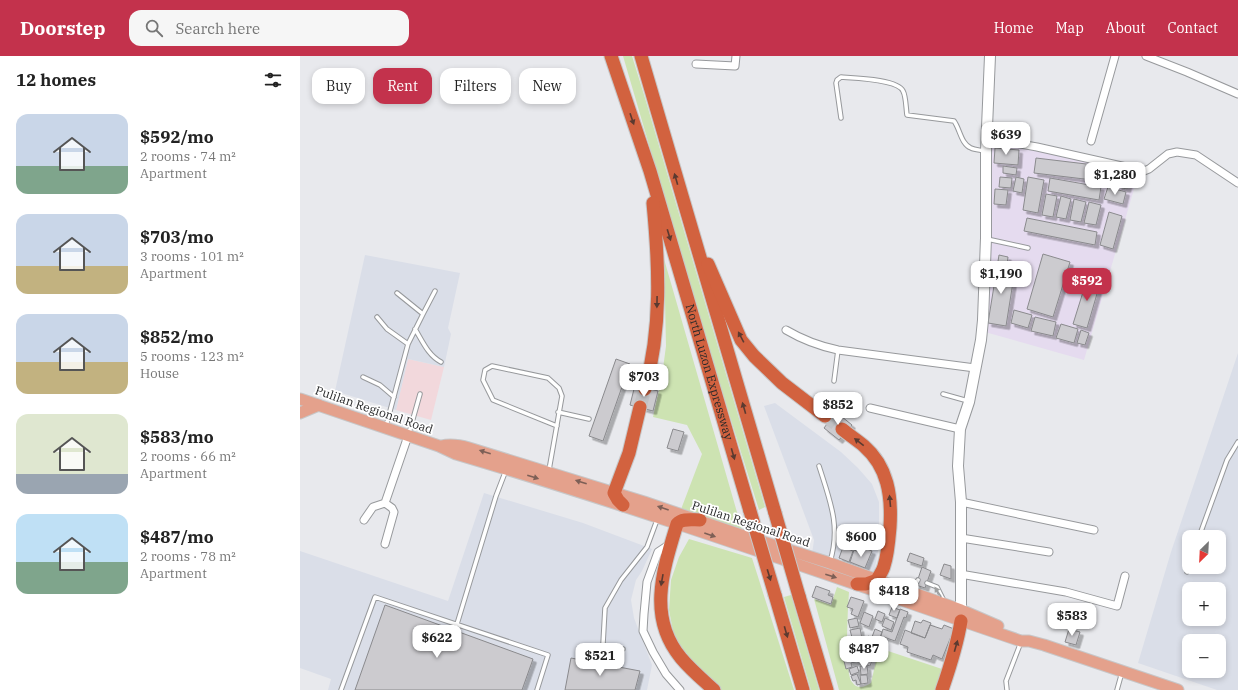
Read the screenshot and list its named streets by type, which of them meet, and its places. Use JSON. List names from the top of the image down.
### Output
{
  "streets": {
    "highway": ["North Luzon Expressway"],
    "main road": ["Pulilan Regional Road"]
  },
  "north": "bottom left",
  "page": {
    "header": "Doorstep",
    "search": "Search here",
    "nav": [
      "Home",
      "Map",
      "About",
      "Contact"
    ],
    "heading": "12 homes",
    "chip": [
      "Buy",
      "Rent",
      "Filters",
      "New"
    ],
    "list": [
      {
        "name": "$592/mo",
        "note": "2 rooms · 74 m² · Apartment"
      },
      {
        "name": "$703/mo",
        "note": "3 rooms · 101 m² · Apartment"
      },
      {
        "name": "$852/mo",
        "note": "5 rooms · 123 m² · House"
      },
      {
        "name": "$583/mo",
        "note": "2 rooms · 66 m² · Apartment"
      },
      {
        "name": "$487/mo",
        "note": "2 rooms · 78 m² · Apartment"
      }
    ],
    "price": [
      "$639",
      "$1,280",
      "$1,190",
      "$592",
      "$703",
      "$852",
      "$600",
      "$418",
      "$583",
      "$622",
      "$487",
      "$521"
    ],
    "map_buttons": ["+", "−"]
  }
}
